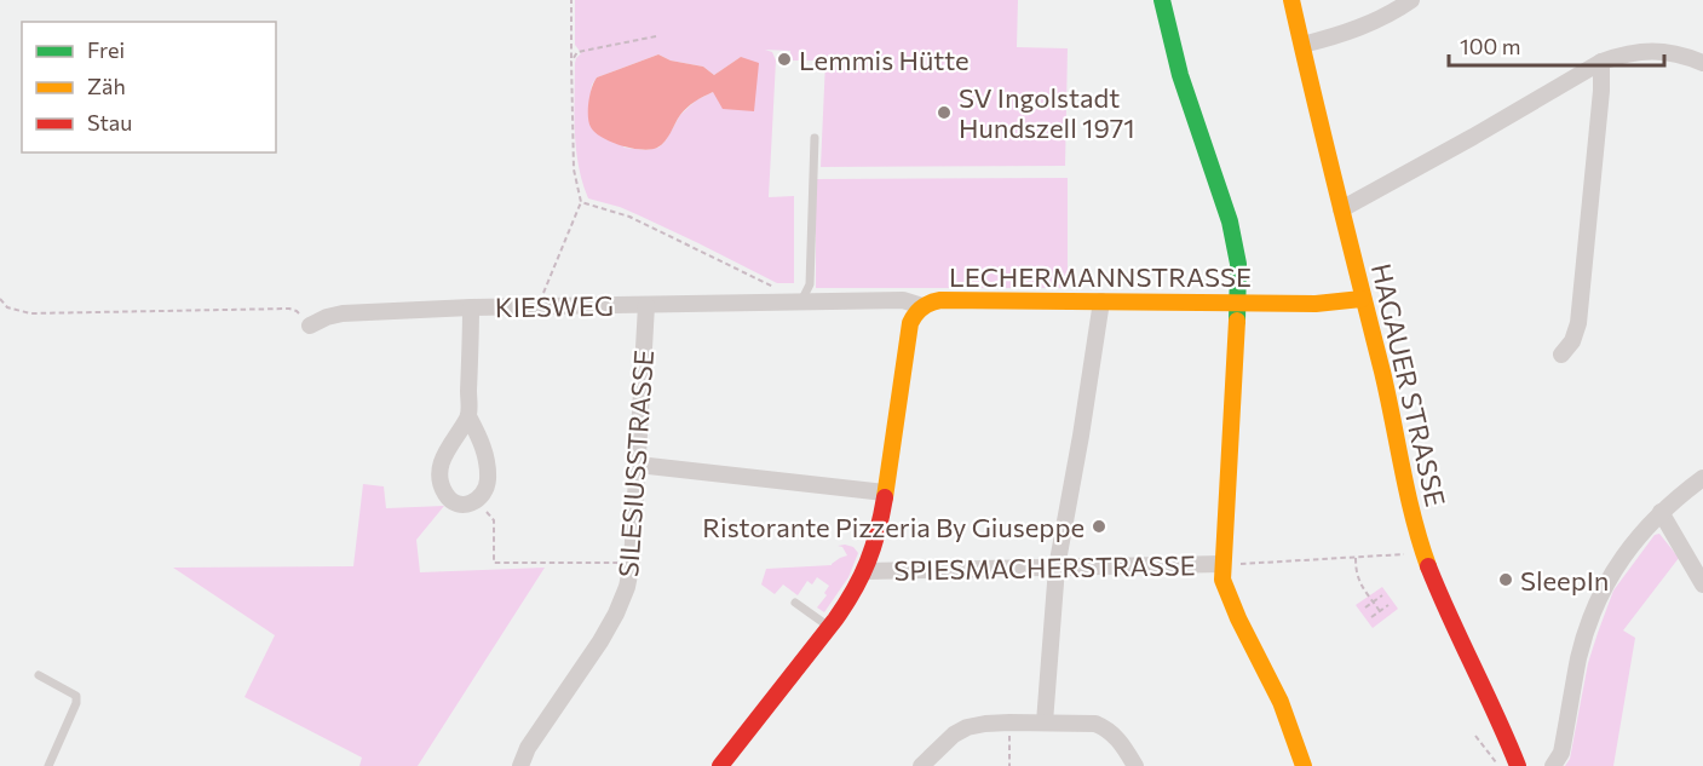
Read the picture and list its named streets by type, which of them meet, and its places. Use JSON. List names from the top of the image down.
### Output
{
  "streets": {
    "street": [
      "LECHERMANNSTRASSE",
      "KIESWEG",
      "HAGAUER STRASSE",
      "SILESIUSSTRASSE",
      "SPIESMACHERSTRASSE"
    ]
  },
  "crossings": [
    ["LECHERMANNSTRASSE", "KIESWEG"],
    ["LECHERMANNSTRASSE", "HAGAUER STRASSE"],
    ["LECHERMANNSTRASSE", "SPIESMACHERSTRASSE"],
    ["KIESWEG", "SILESIUSSTRASSE"]
  ],
  "places": [
    "Lemmis Hütte",
    "SV Ingolstadt Hundszell 1971",
    "Ristorante Pizzeria By Giuseppe",
    "SleepIn"
  ],
  "legend": ["Frei", "Zäh", "Stau"],
  "scale_bar": "100 m"
}
